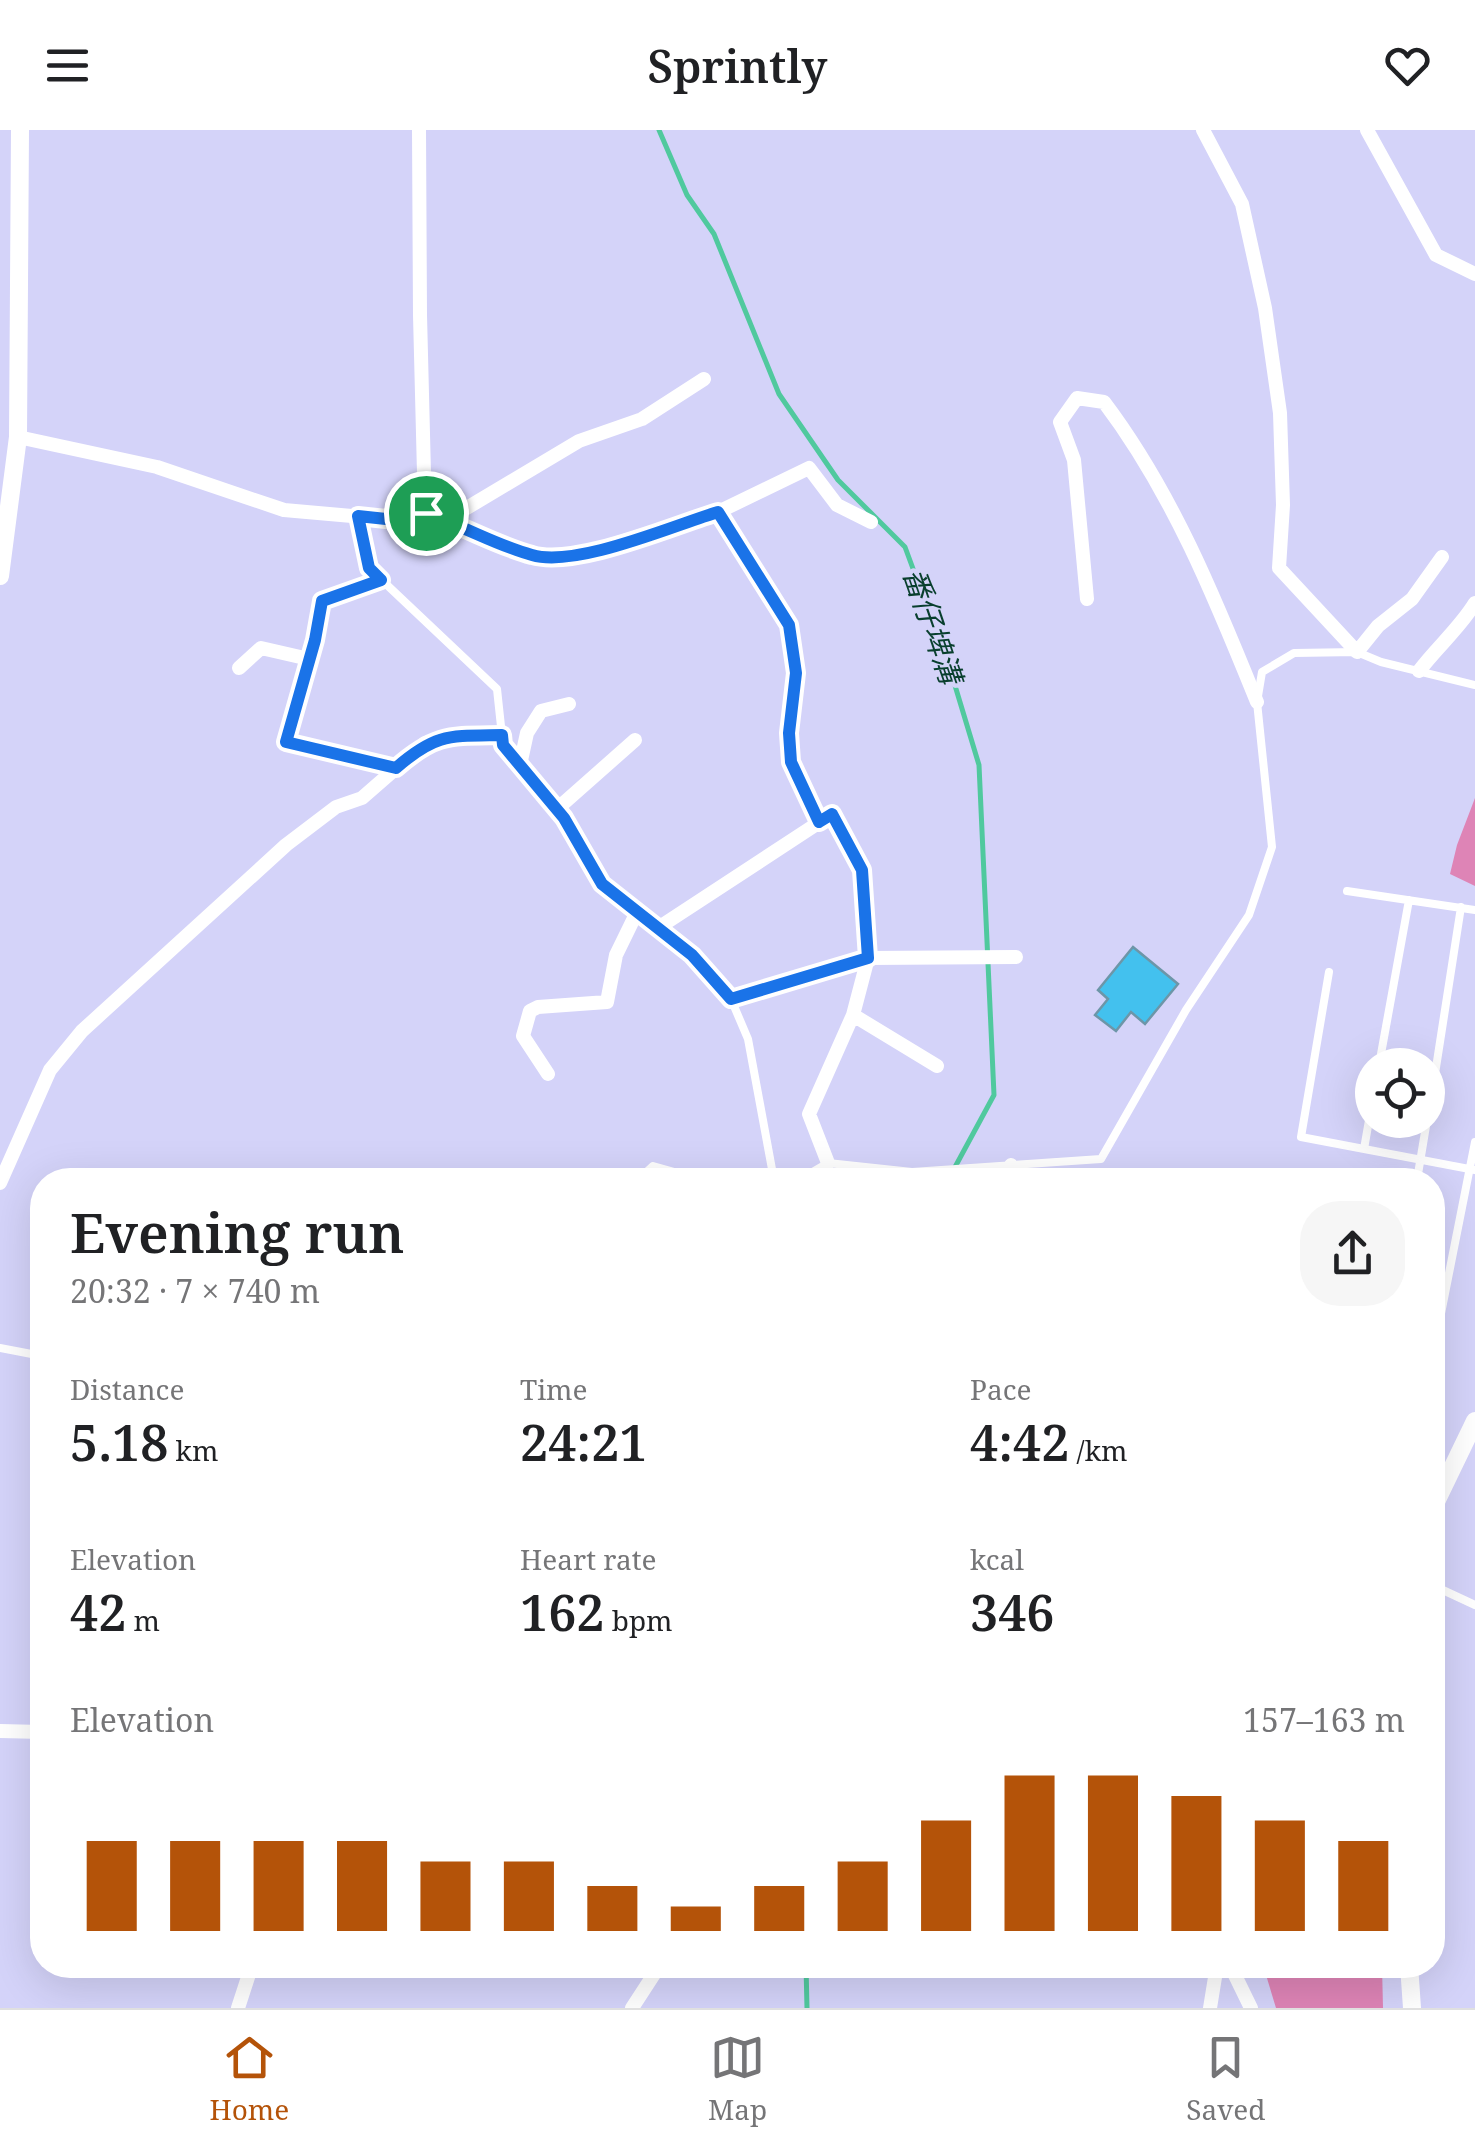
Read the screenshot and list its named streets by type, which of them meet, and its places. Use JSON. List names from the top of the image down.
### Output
{
  "water": ["番仔埤溝"],
  "page": {
    "header": "Sprintly",
    "heading": ["Evening run", "20:32 · 7 × 740 m"],
    "stats": [
      ["Distance", "5.18 km"],
      ["Time", "24:21"],
      ["Pace", "4:42 /km"],
      ["Elevation", "42 m"],
      ["Heart rate", "162 bpm"],
      ["kcal", "346"]
    ],
    "chart": ["Elevation", "157–163 m"],
    "tabs": ["Home", "Map", "Saved"]
  }
}
